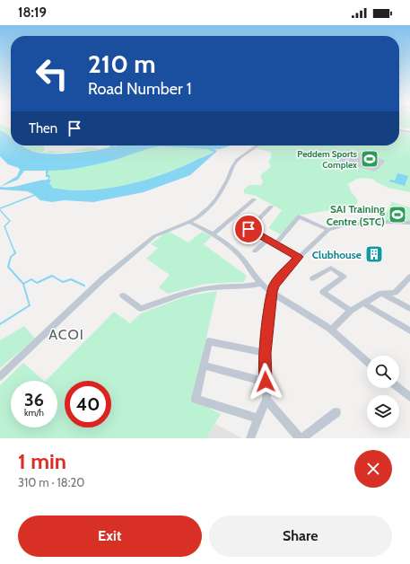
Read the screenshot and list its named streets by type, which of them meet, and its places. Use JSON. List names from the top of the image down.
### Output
{
  "districts": ["ACOI"],
  "places": {
    "sports": ["Peddem Sports Complex", "SAI Training Centre (STC)"],
    "building": ["Clubhouse"]
  },
  "page": {
    "status": "18:19",
    "turn": ["210 m", "Road Number 1"],
    "then": "Then",
    "speed": "36 km/h",
    "limit": "40",
    "heading": ["1 min", "310 m · 18:20"],
    "buttons": ["Exit", "Share"]
  }
}
